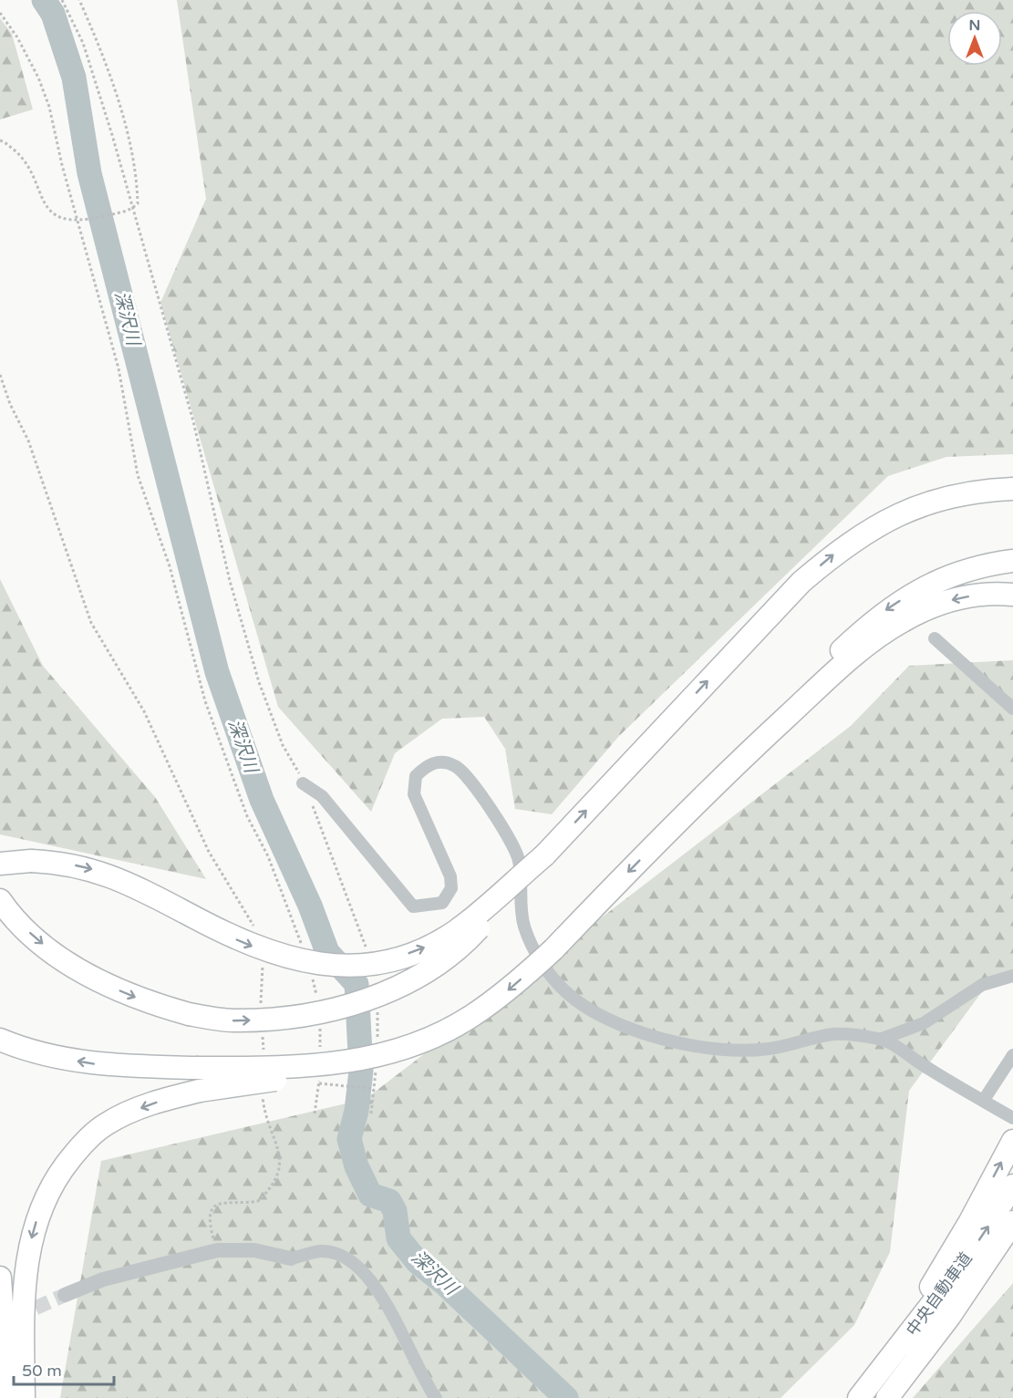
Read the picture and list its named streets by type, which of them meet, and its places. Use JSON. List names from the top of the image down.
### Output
{
  "streets": {
    "highway": ["中央自動車道"]
  },
  "water": ["深沢川"],
  "scale_bar": "50 m",
  "north": "top"
}
